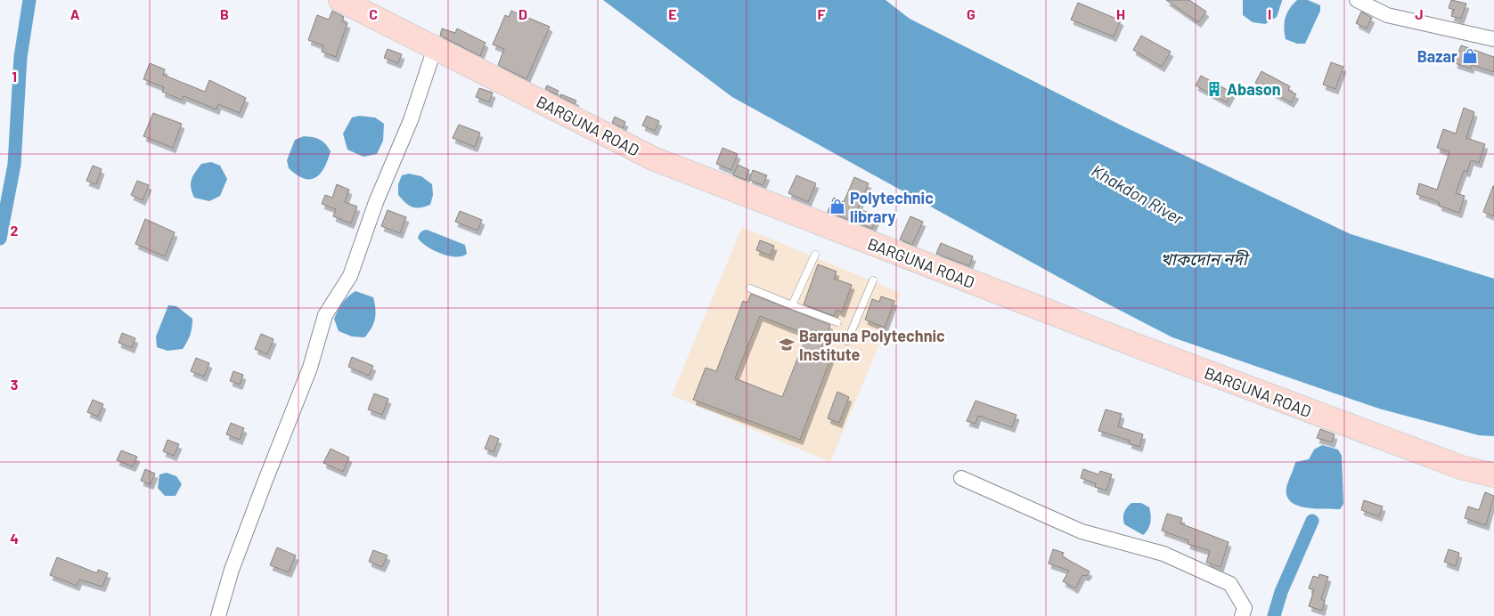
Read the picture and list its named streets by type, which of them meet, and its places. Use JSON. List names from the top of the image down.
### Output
{
  "streets": {
    "main road": ["BARGUNA ROAD"]
  },
  "water": ["Khakdon River", "খাকদোন নদী"],
  "places": {
    "shop": ["Bazar", "Polytechnic library"],
    "building": ["Abason"],
    "school or university": ["Barguna Polytechnic Institute"]
  },
  "grid": {
    "columns": [
      "A",
      "B",
      "C",
      "D",
      "E",
      "F",
      "G",
      "H",
      "I",
      "J"
    ],
    "rows": [
      "1",
      "2",
      "3",
      "4"
    ]
  }
}
